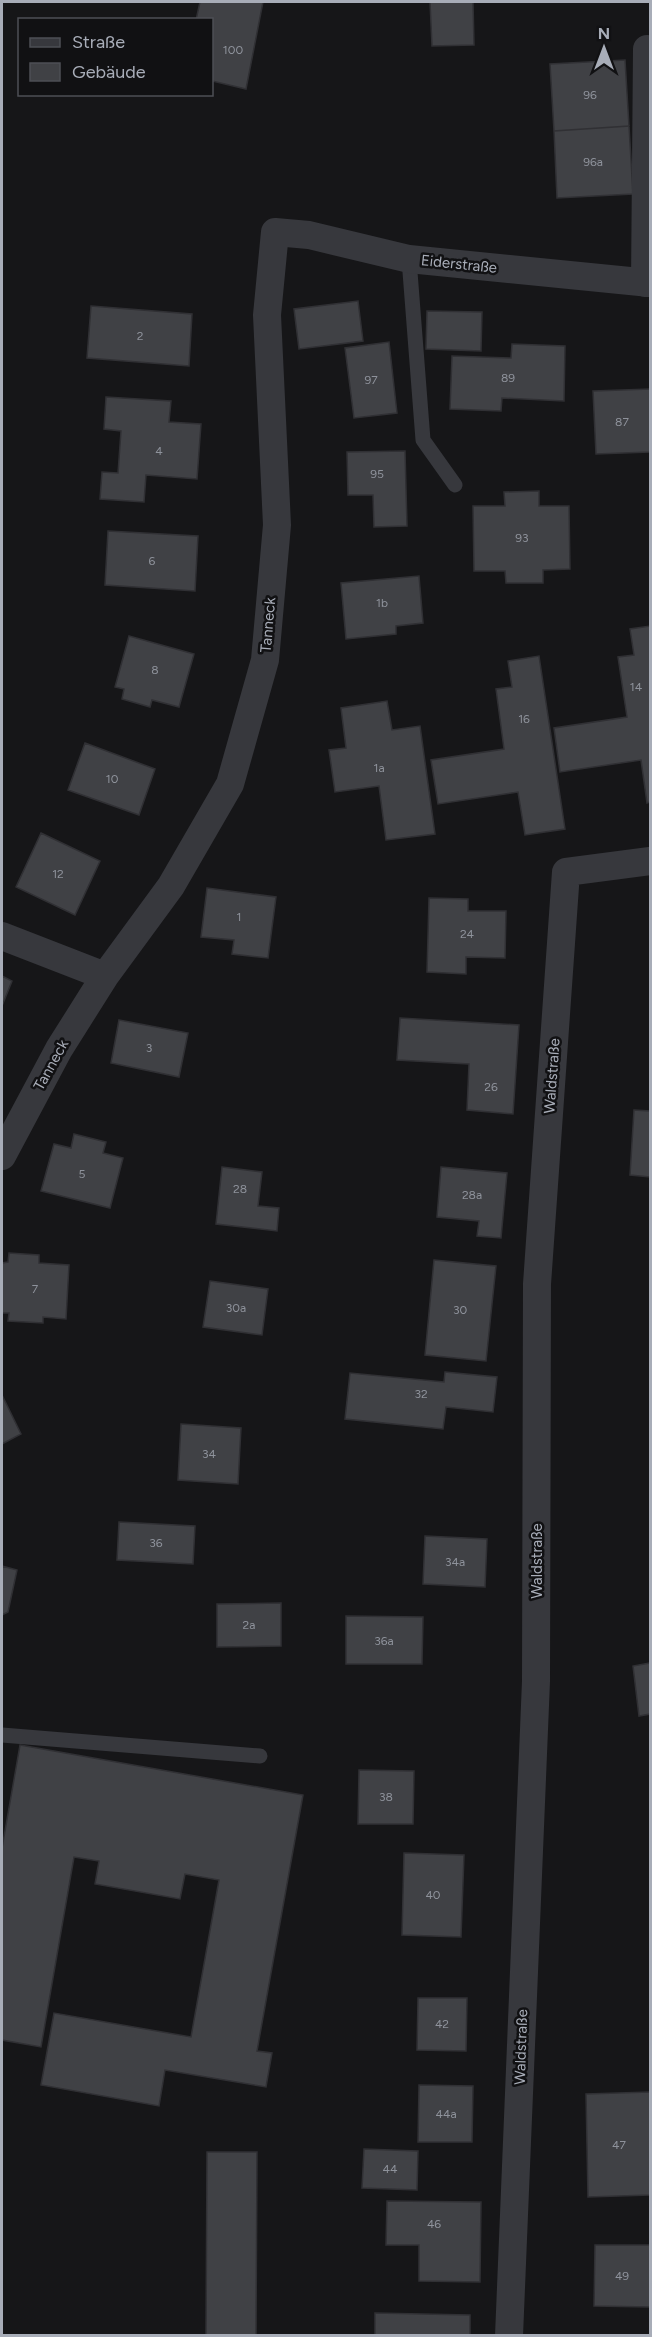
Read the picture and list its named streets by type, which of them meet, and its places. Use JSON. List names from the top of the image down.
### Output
{
  "streets": {
    "street": ["Eiderstraße", "Tanneck", "Waldstraße"]
  },
  "crossings": [
    ["Eiderstraße", "Tanneck"]
  ],
  "house_numbers": [
    "100",
    "96",
    "96a",
    "2",
    "89",
    "97",
    "87",
    "4",
    "95",
    "93",
    "6",
    "1b",
    "8",
    "14",
    "16",
    "1a",
    "10",
    "12",
    "1",
    "24",
    "3",
    "26",
    "5",
    "28",
    "28a",
    "7",
    "30a",
    "30",
    "32",
    "34",
    "36",
    "34a",
    "2a",
    "36a",
    "38",
    "40",
    "42",
    "44a",
    "47",
    "44",
    "46",
    "49"
  ],
  "legend": ["Straße", "Gebäude"],
  "north": "top"
}
